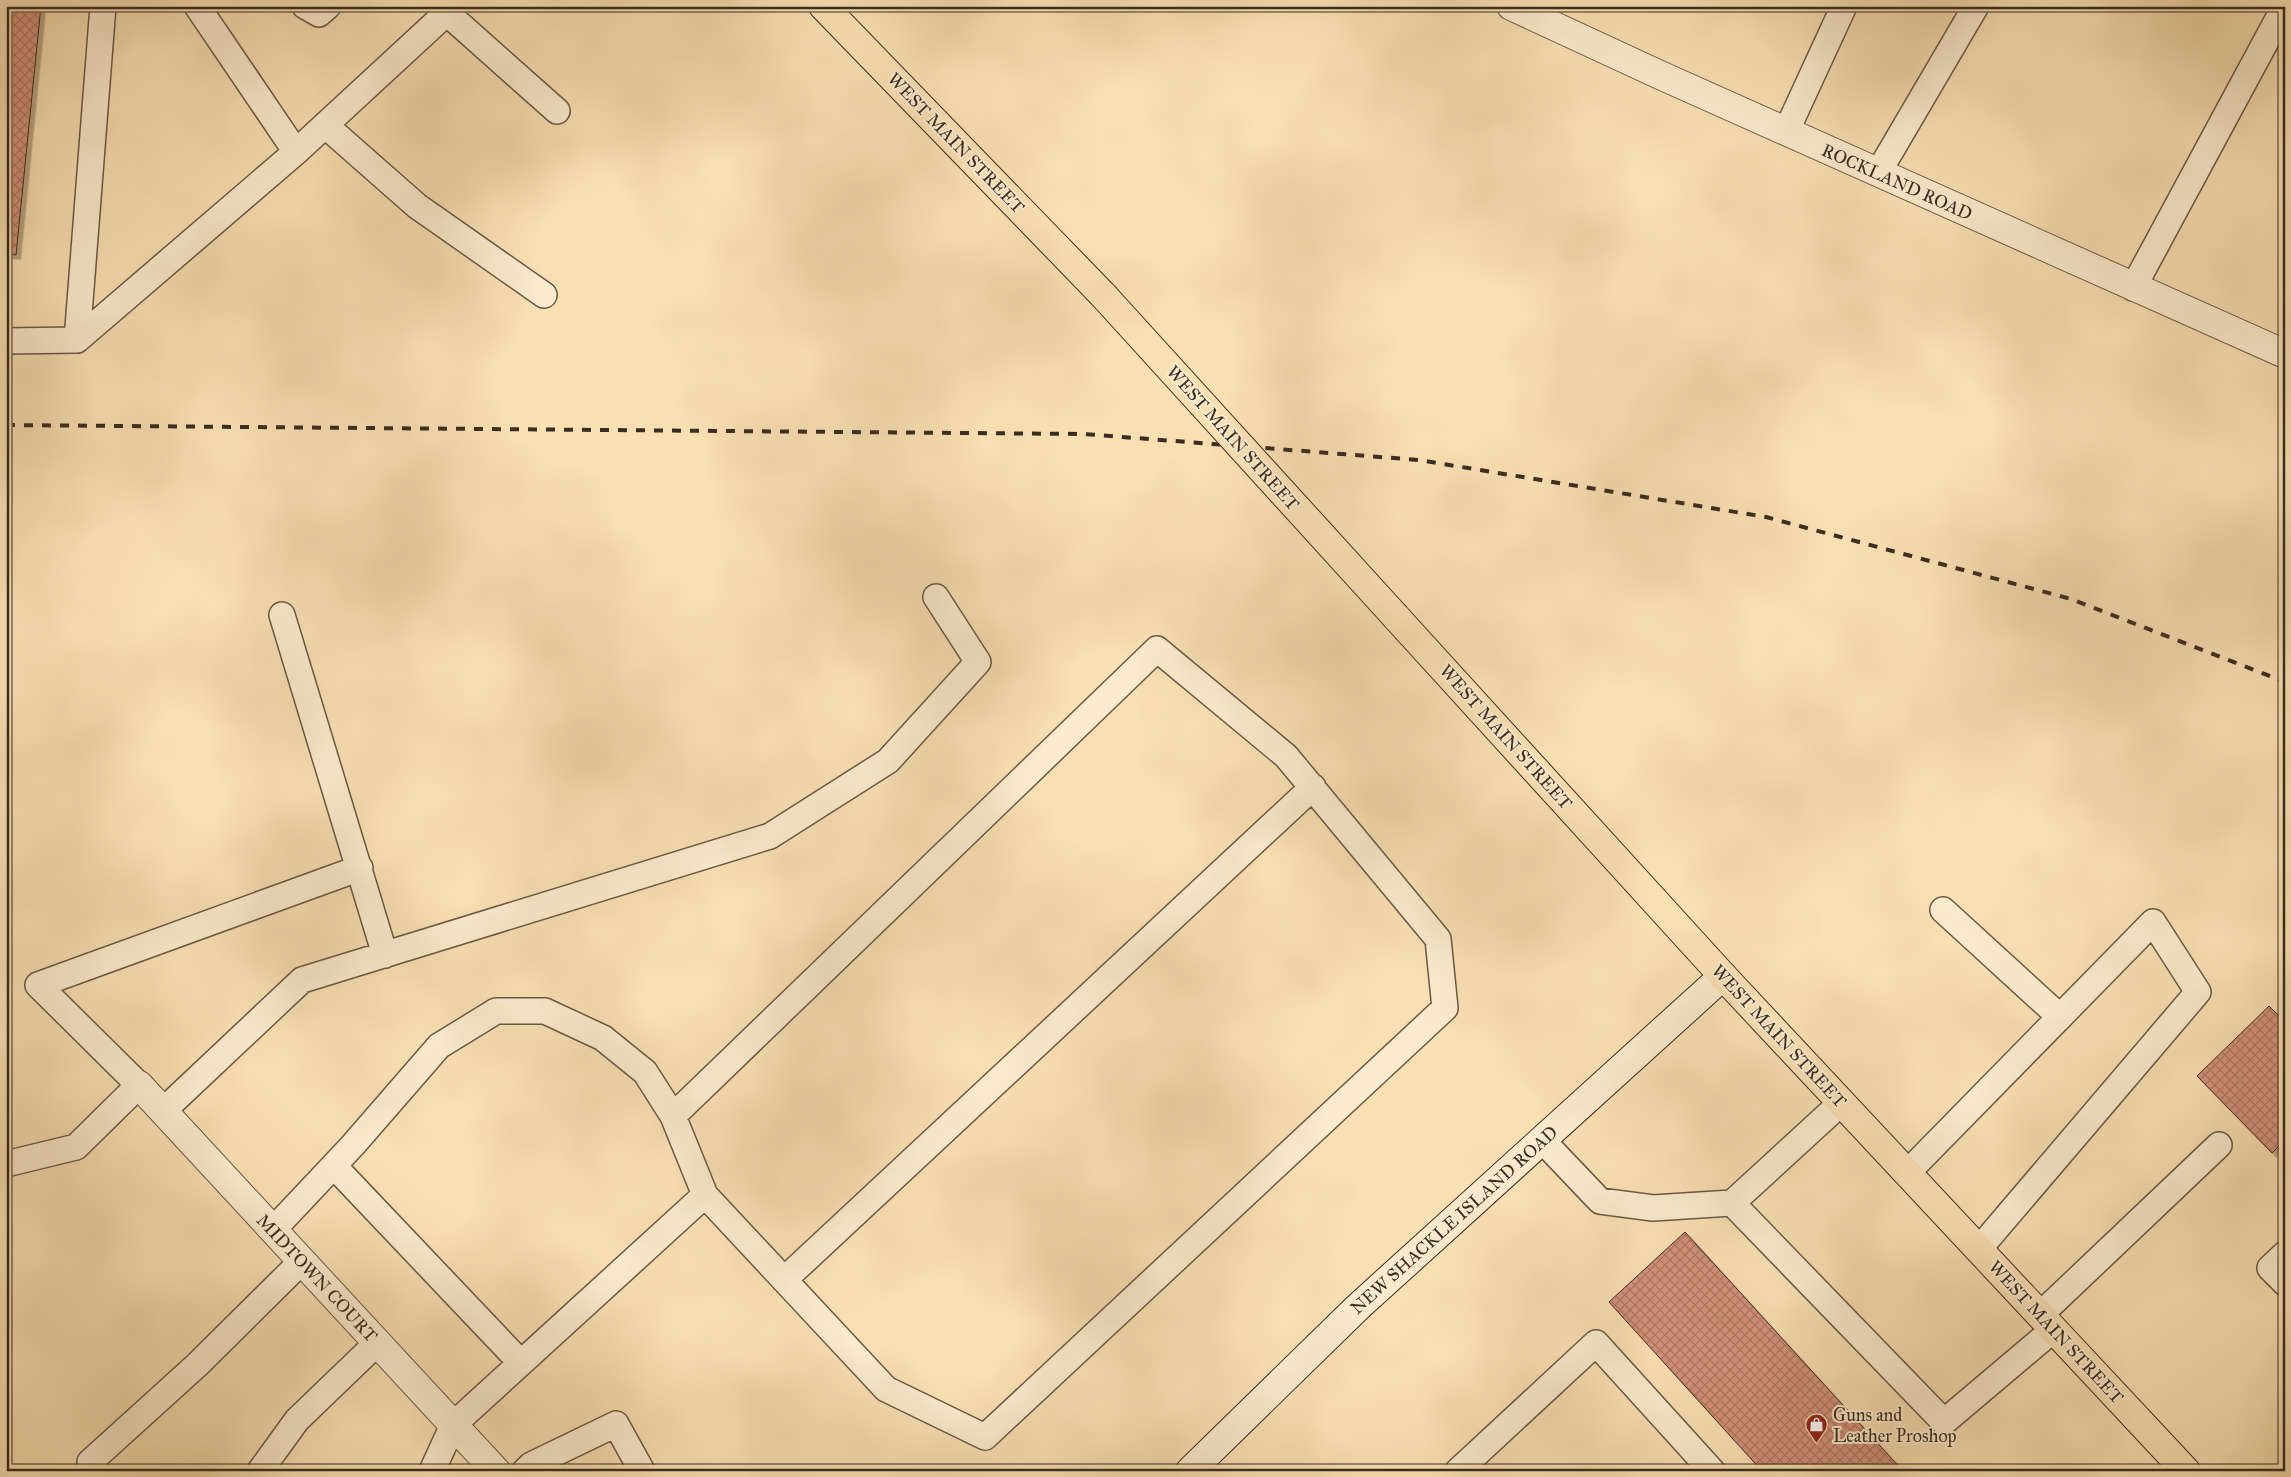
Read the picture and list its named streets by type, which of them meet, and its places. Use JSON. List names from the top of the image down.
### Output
{
  "streets": {
    "main road": ["WEST MAIN STREET"],
    "street": ["ROCKLAND ROAD", "NEW SHACKLE ISLAND ROAD", "MIDTOWN COURT"]
  },
  "crossings": [
    ["WEST MAIN STREET", "NEW SHACKLE ISLAND ROAD"]
  ],
  "places": {
    "shop": ["Guns and Leather Proshop"]
  }
}
